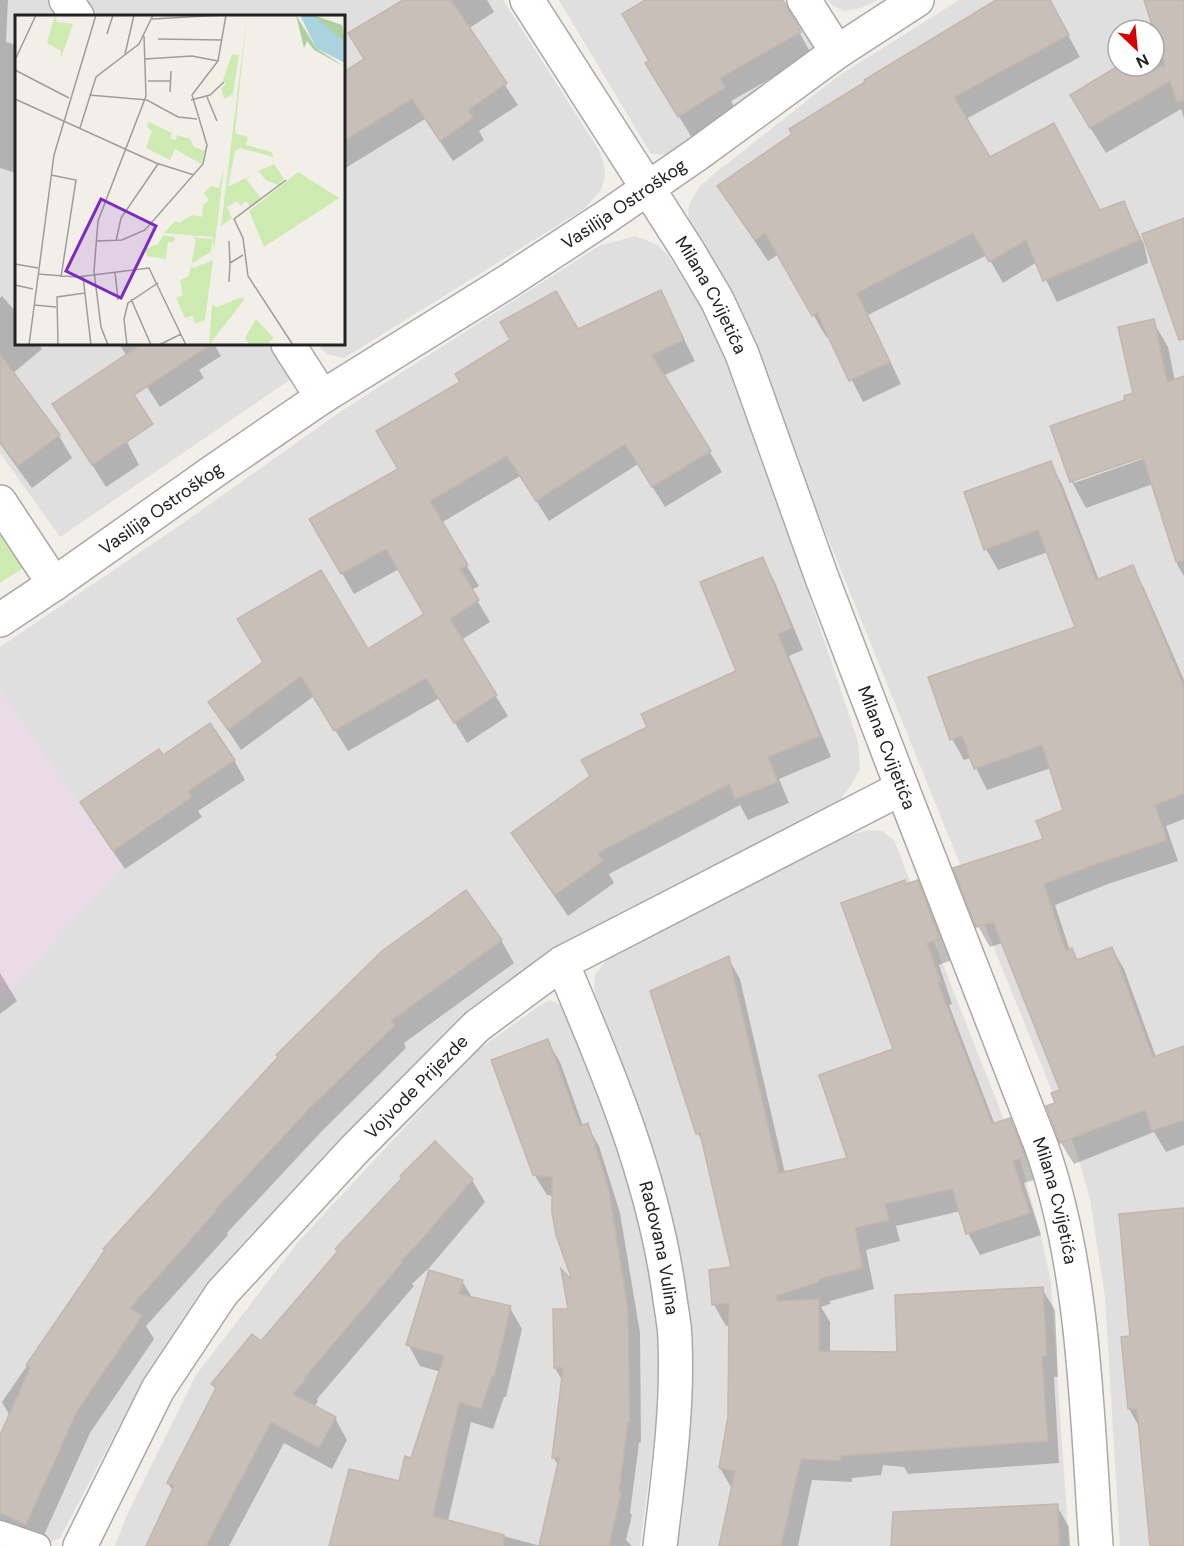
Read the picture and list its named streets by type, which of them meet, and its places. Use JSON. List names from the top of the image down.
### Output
{
  "streets": {
    "street": [
      "Vasilija Ostroškog",
      "Milana Cvijetića",
      "Vojvode Prijezde",
      "Radovana Vulina"
    ]
  },
  "crossings": [
    ["Vasilija Ostroškog", "Milana Cvijetića"],
    ["Milana Cvijetića", "Vojvode Prijezde"],
    ["Vojvode Prijezde", "Radovana Vulina"]
  ],
  "north": "bottom right"
}
